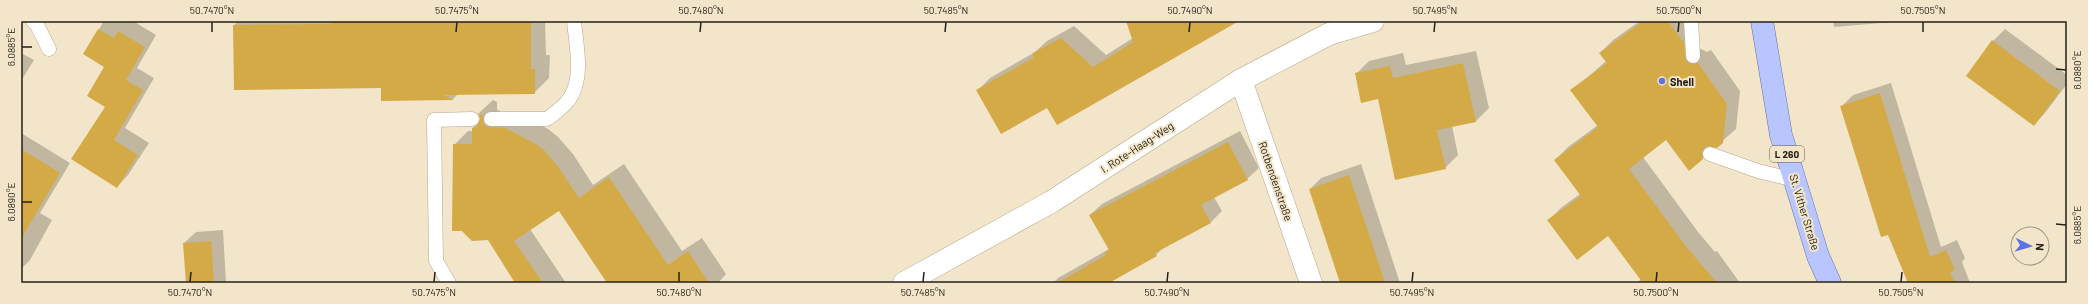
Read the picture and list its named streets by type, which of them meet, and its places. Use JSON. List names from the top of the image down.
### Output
{
  "streets": {
    "main road": ["L 260", "St. Vither Straße"],
    "street": ["I. Rote-Haag-Weg", "Rotbendenstraße"]
  },
  "crossings": [
    ["I. Rote-Haag-Weg", "Rotbendenstraße"]
  ],
  "places": ["Shell"],
  "north": "right",
  "coordinates": [
    "50.7470°N",
    "50.7475°N",
    "50.7480°N",
    "50.7485°N",
    "50.7490°N",
    "50.7495°N",
    "50.7500°N",
    "50.7505°N",
    "6.0885°E",
    "6.0880°E",
    "6.0890°E"
  ]
}
